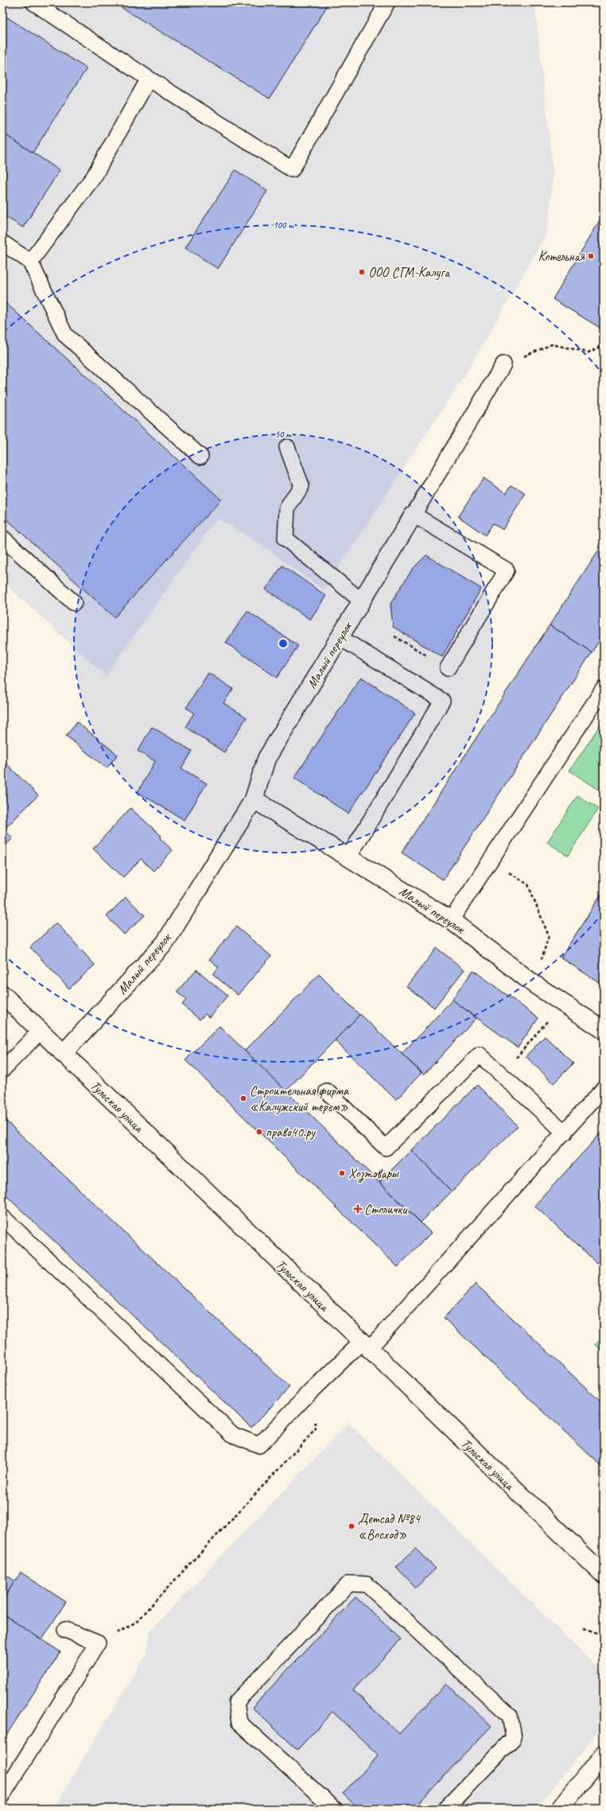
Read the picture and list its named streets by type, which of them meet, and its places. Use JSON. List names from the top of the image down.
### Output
{
  "streets": {
    "street": ["Малый переулок", "Тульская улица"]
  },
  "crossings": [
    ["Малый переулок", "Тульская улица"]
  ],
  "places": {
    "other": [
      "Котельная",
      "ООО СГМ-Калуга",
      "Строительная фирма «Калужский терем»",
      "право40.ру",
      "Хозтовары",
      "Детсад №84 «Восход»"
    ],
    "health": ["Столички"]
  },
  "rings": ["100 m", "50 m"]
}
